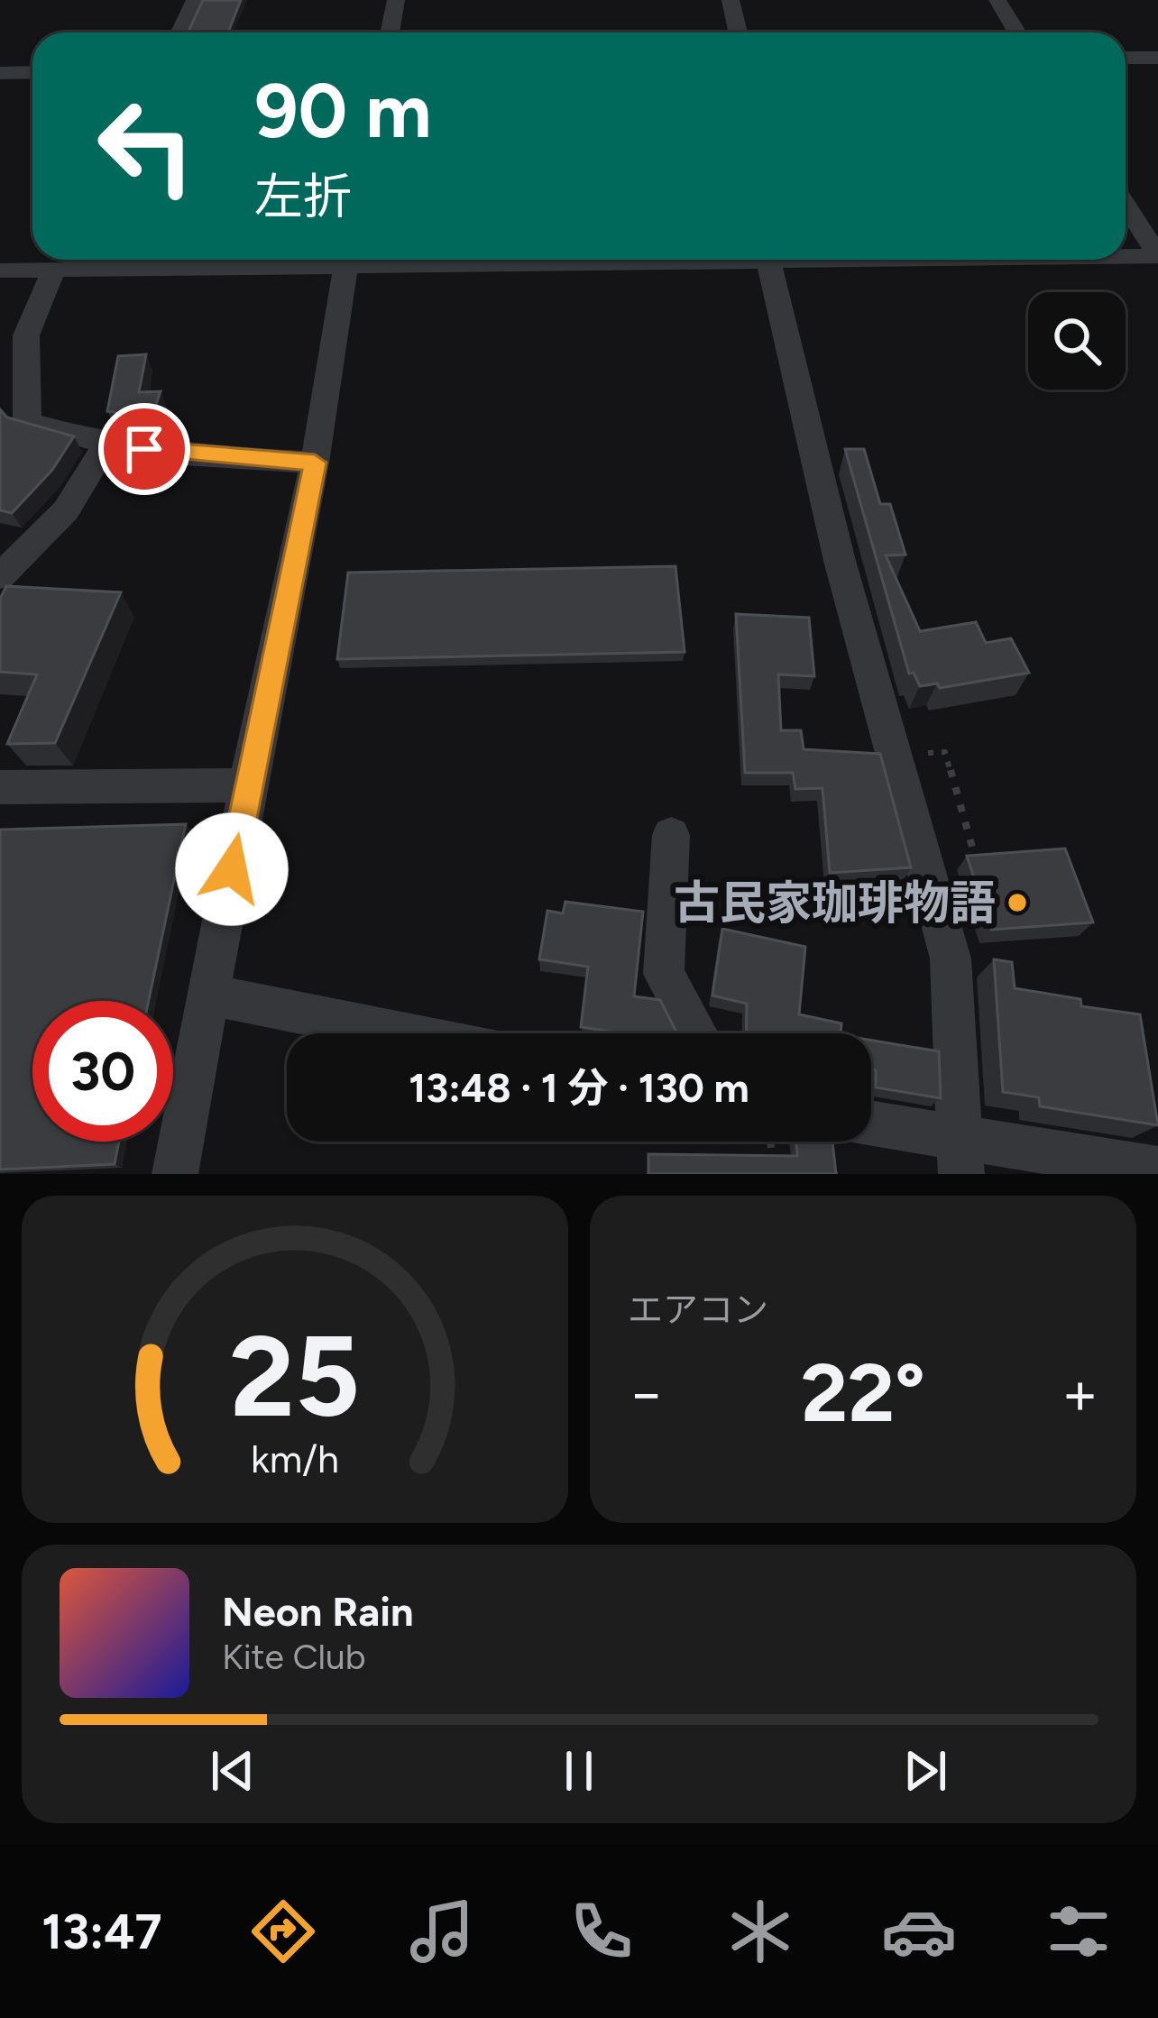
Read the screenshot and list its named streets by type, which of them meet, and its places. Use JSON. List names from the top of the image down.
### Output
{
  "places": ["古民家珈琲物語"],
  "page": {
    "turn": ["90 m", "左折"],
    "limit": "30",
    "trip": "13:48 · 1 分 · 130 m",
    "tile": "エアコン",
    "heat": ["−", "22°", "+"],
    "song": ["Neon Rain", "Kite Club"],
    "tabs": "13:47",
    "gauge": ["25", "km/h"]
  }
}
